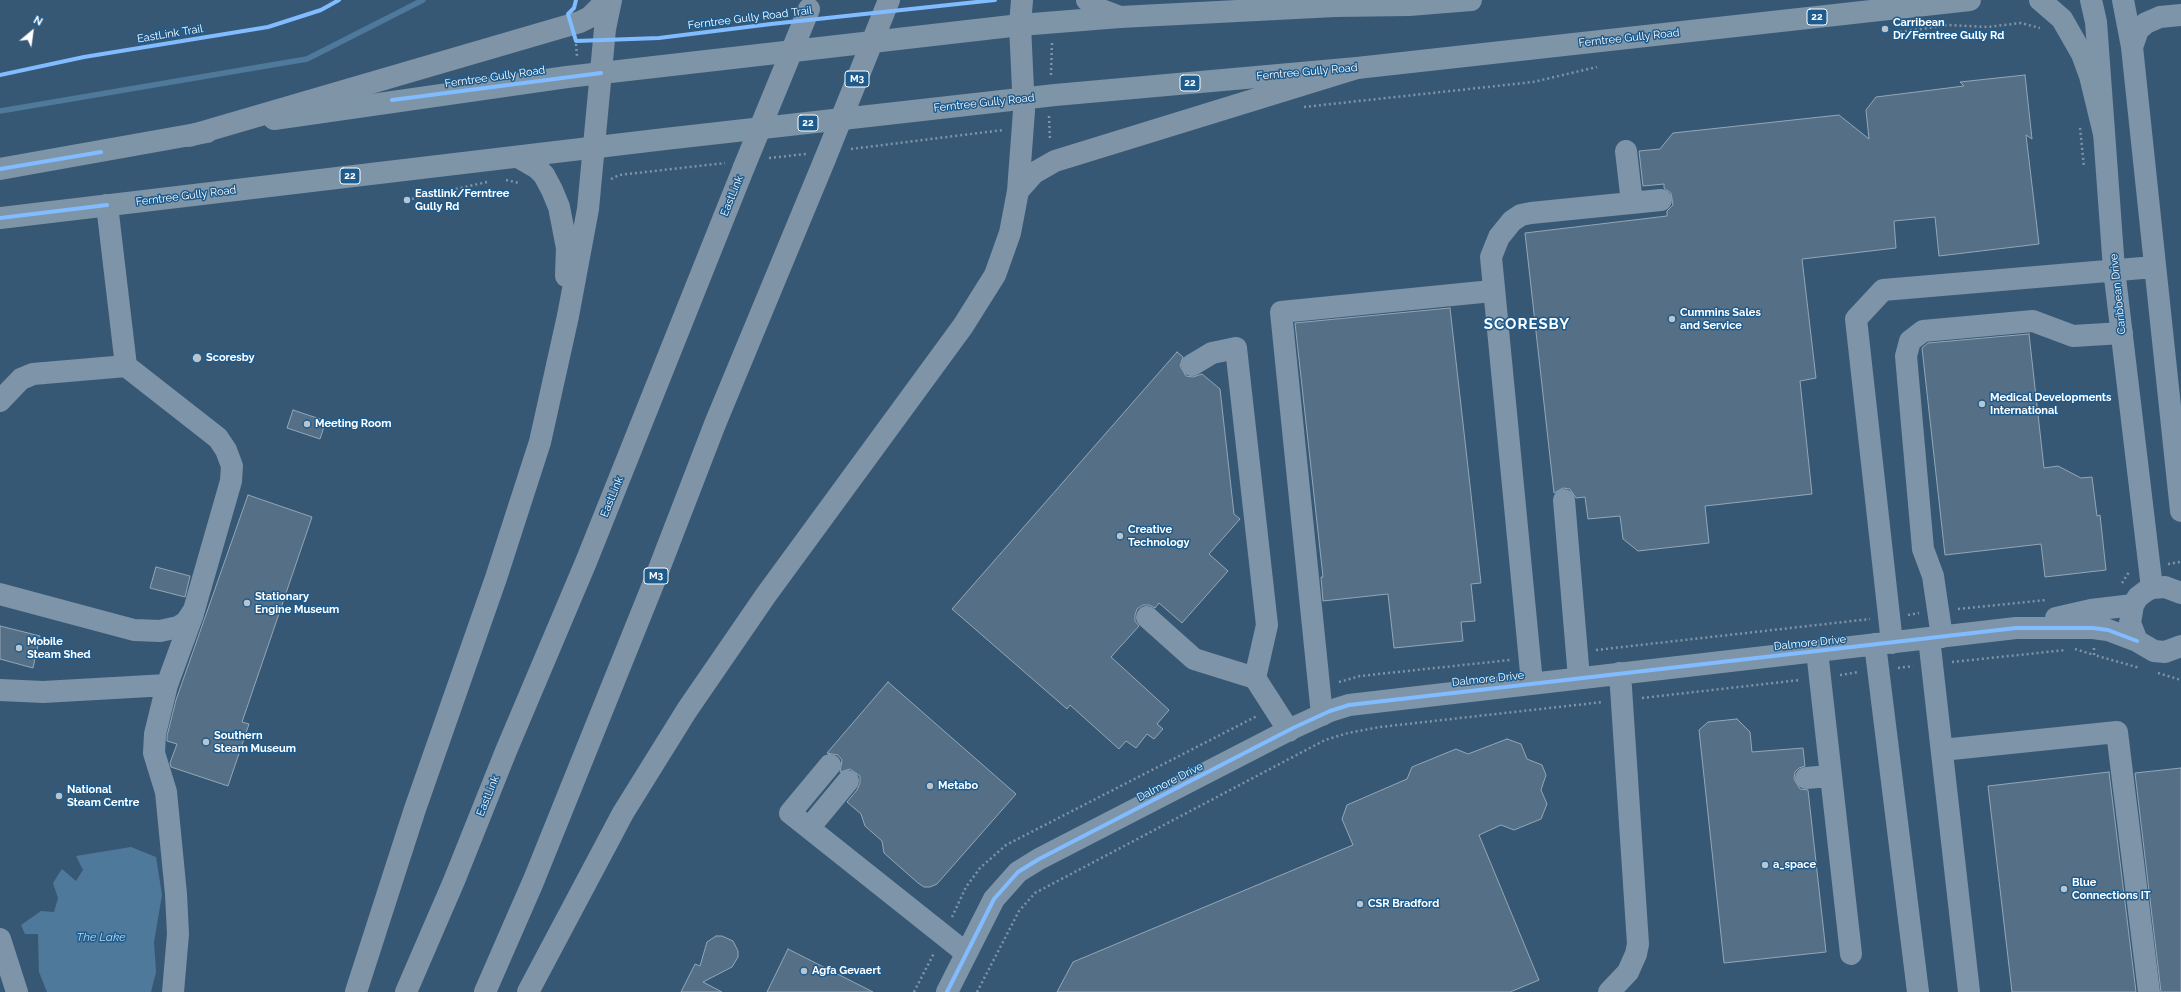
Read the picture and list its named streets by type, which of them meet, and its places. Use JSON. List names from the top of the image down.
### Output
{
  "streets": {
    "highway": ["M3", "EastLink"],
    "main road": ["22", "Ferntree Gully Road"],
    "street": ["Caribbean Drive", "Dalmore Drive"],
    "cycle path": ["Ferntree Gully Road Trail", "EastLink Trail"]
  },
  "districts": ["SCORESBY"],
  "water": ["The Lake"],
  "places": [
    "Carribean Dr/Ferntree Gully Rd",
    "Eastlink/Ferntree Gully Rd",
    "Cummins Sales and Service",
    "Scoresby",
    "Medical Developments International",
    "Meeting Room",
    "Creative Technology",
    "Stationary Engine Museum",
    "Mobile Steam Shed",
    "Southern Steam Museum",
    "Metabo",
    "National Steam Centre",
    "a_space",
    "Blue Connections IT",
    "CSR Bradford",
    "Agfa Gevaert"
  ],
  "north": "top right"
}
